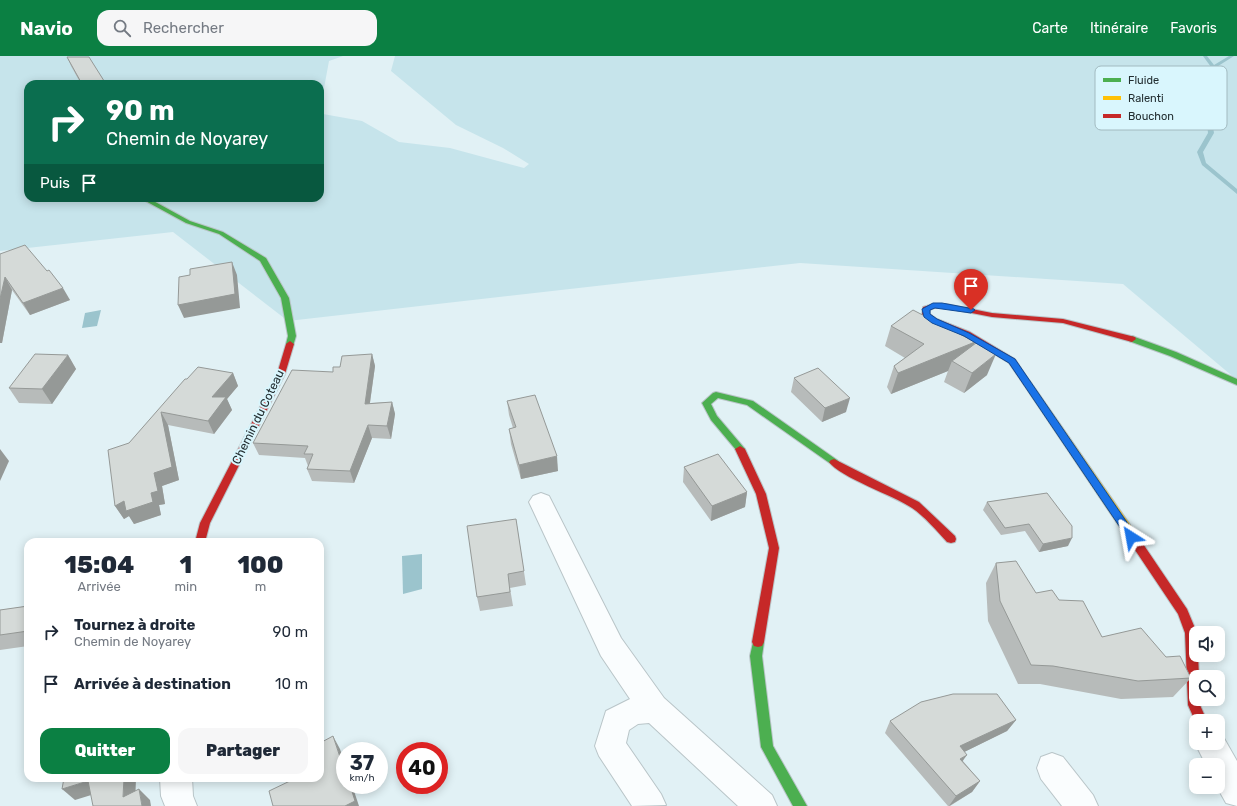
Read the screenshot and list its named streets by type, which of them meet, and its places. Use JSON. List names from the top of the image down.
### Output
{
  "streets": {
    "street": ["Chemin du Coteau"]
  },
  "legend": ["Fluide", "Ralenti", "Bouchon"],
  "page": {
    "header": "Navio",
    "search": "Rechercher",
    "nav": ["Carte", "Itinéraire", "Favoris"],
    "turn": ["90 m", "Chemin de Noyarey"],
    "then": "Puis",
    "eta": [
      "15:04",
      "Arrivée",
      "1",
      "min",
      "100",
      "m"
    ],
    "list": [
      {
        "name": "Tournez à droite",
        "note": "Chemin de Noyarey",
        "value": "90 m"
      },
      {
        "name": "Arrivée à destination",
        "value": "10 m"
      }
    ],
    "map_buttons": ["+", "−"],
    "buttons": ["Quitter", "Partager"],
    "speed": "37 km/h",
    "limit": "40"
  }
}
